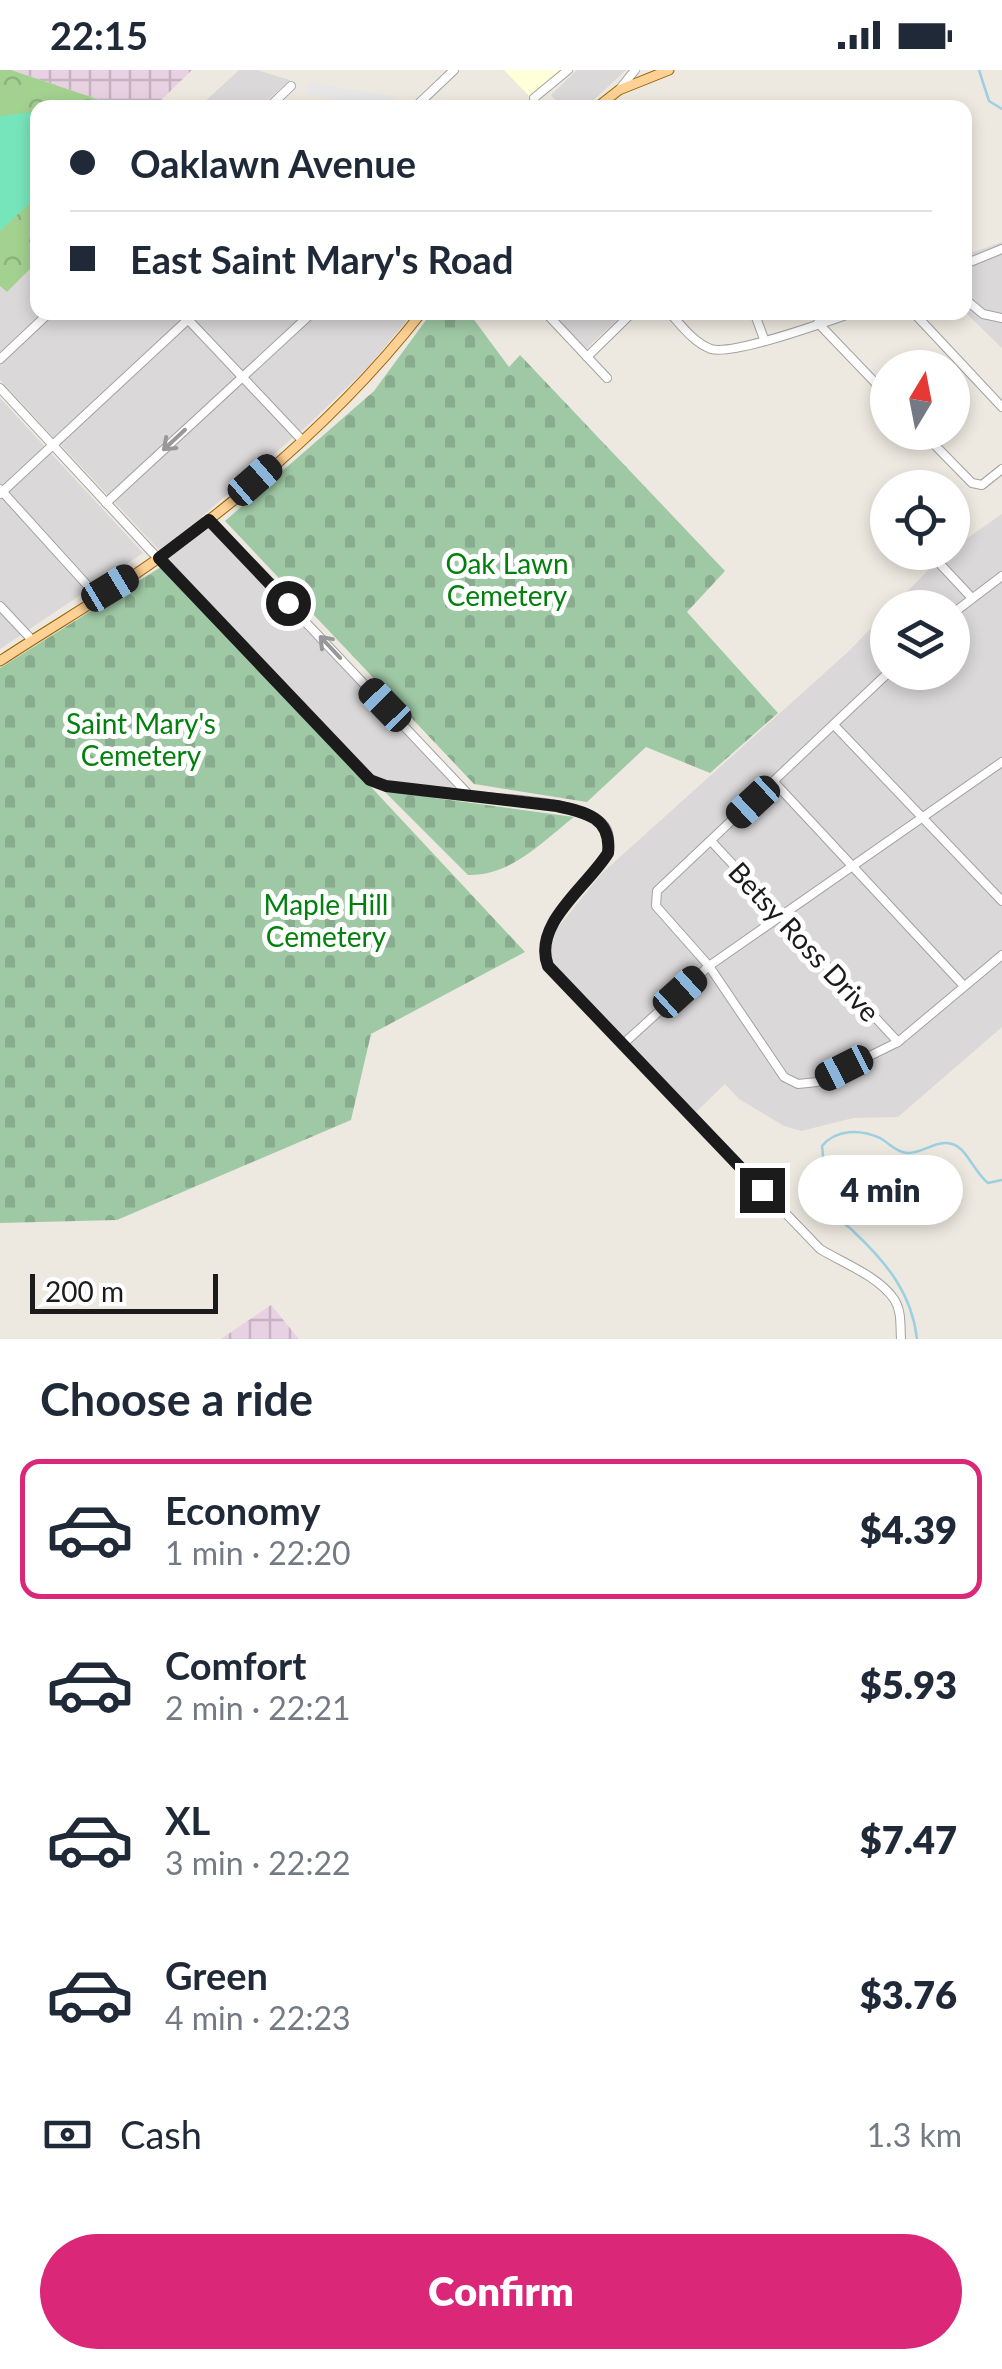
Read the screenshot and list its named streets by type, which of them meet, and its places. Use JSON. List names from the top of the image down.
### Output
{
  "streets": {
    "street": ["Betsy Ross Drive"]
  },
  "parks": ["Oak Lawn Cemetery", "Saint Mary's Cemetery", "Maple Hill Cemetery"],
  "scale_bar": "200 m",
  "north": "top",
  "page": {
    "status": "22:15",
    "banner": ["Oaklawn Avenue", "East Saint Mary's Road"],
    "bubble": "4 min",
    "scale": "200 m",
    "heading": "Choose a ride",
    "list": [
      {
        "name": "Economy",
        "note": "1 min · 22:20",
        "value": "$4.39"
      },
      {
        "name": "Comfort",
        "note": "2 min · 22:21",
        "value": "$5.93"
      },
      {
        "name": "XL",
        "note": "3 min · 22:22",
        "value": "$7.47"
      },
      {
        "name": "Green",
        "note": "4 min · 22:23",
        "value": "$3.76"
      }
    ],
    "pay": ["Cash", "1.3 km"],
    "buttons": "Confirm"
  }
}
